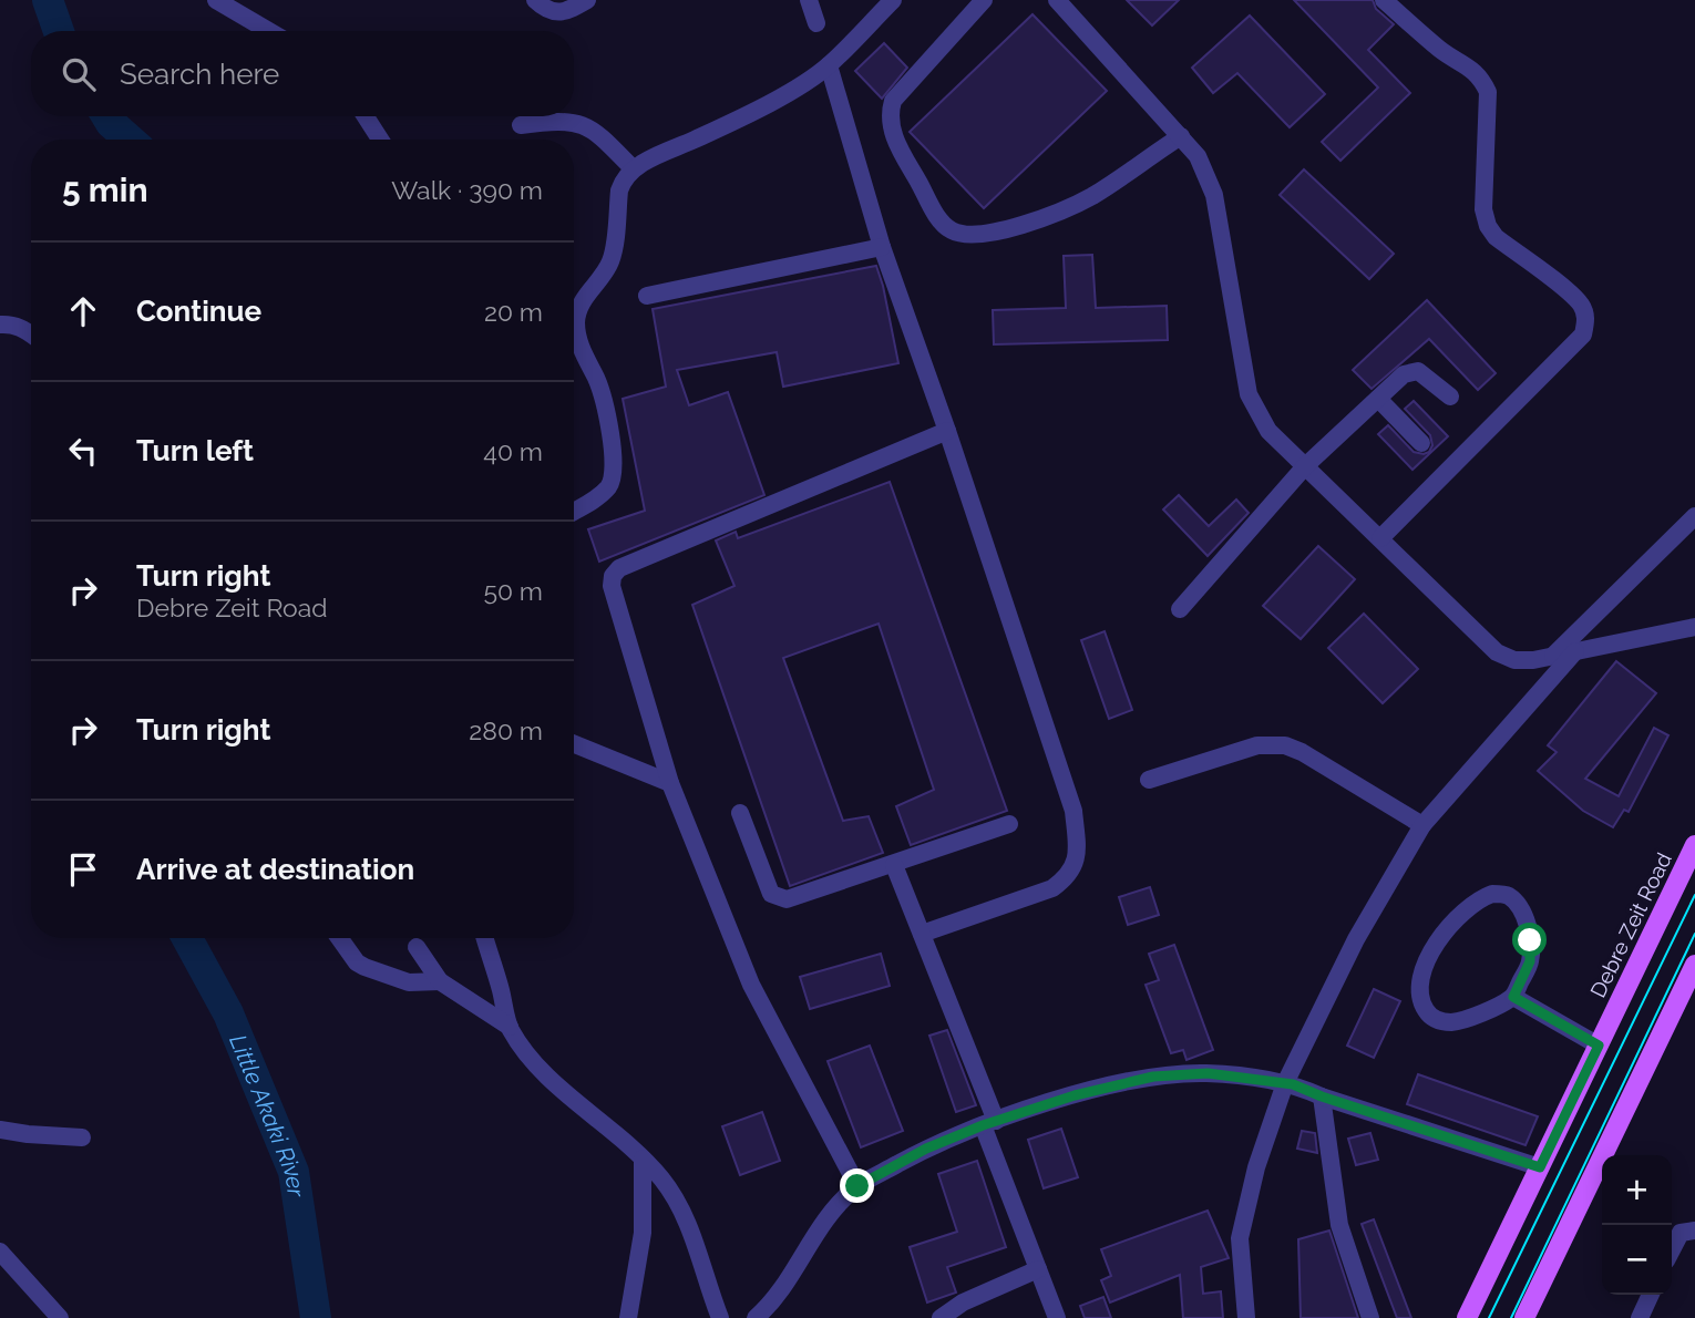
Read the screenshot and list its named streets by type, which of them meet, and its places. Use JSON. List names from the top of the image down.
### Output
{
  "streets": {
    "main road": ["Debre Zeit Road"]
  },
  "water": ["Little Akaki River"],
  "page": {
    "search": "Search here",
    "heading": ["5 min", "Walk · 390 m"],
    "list": [
      ["Continue", "20 m"],
      ["Turn left", "40 m"],
      ["Turn right", "Debre Zeit Road", "50 m"],
      ["Turn right", "280 m"],
      "Arrive at destination"
    ],
    "map_buttons": ["+", "−"]
  }
}
